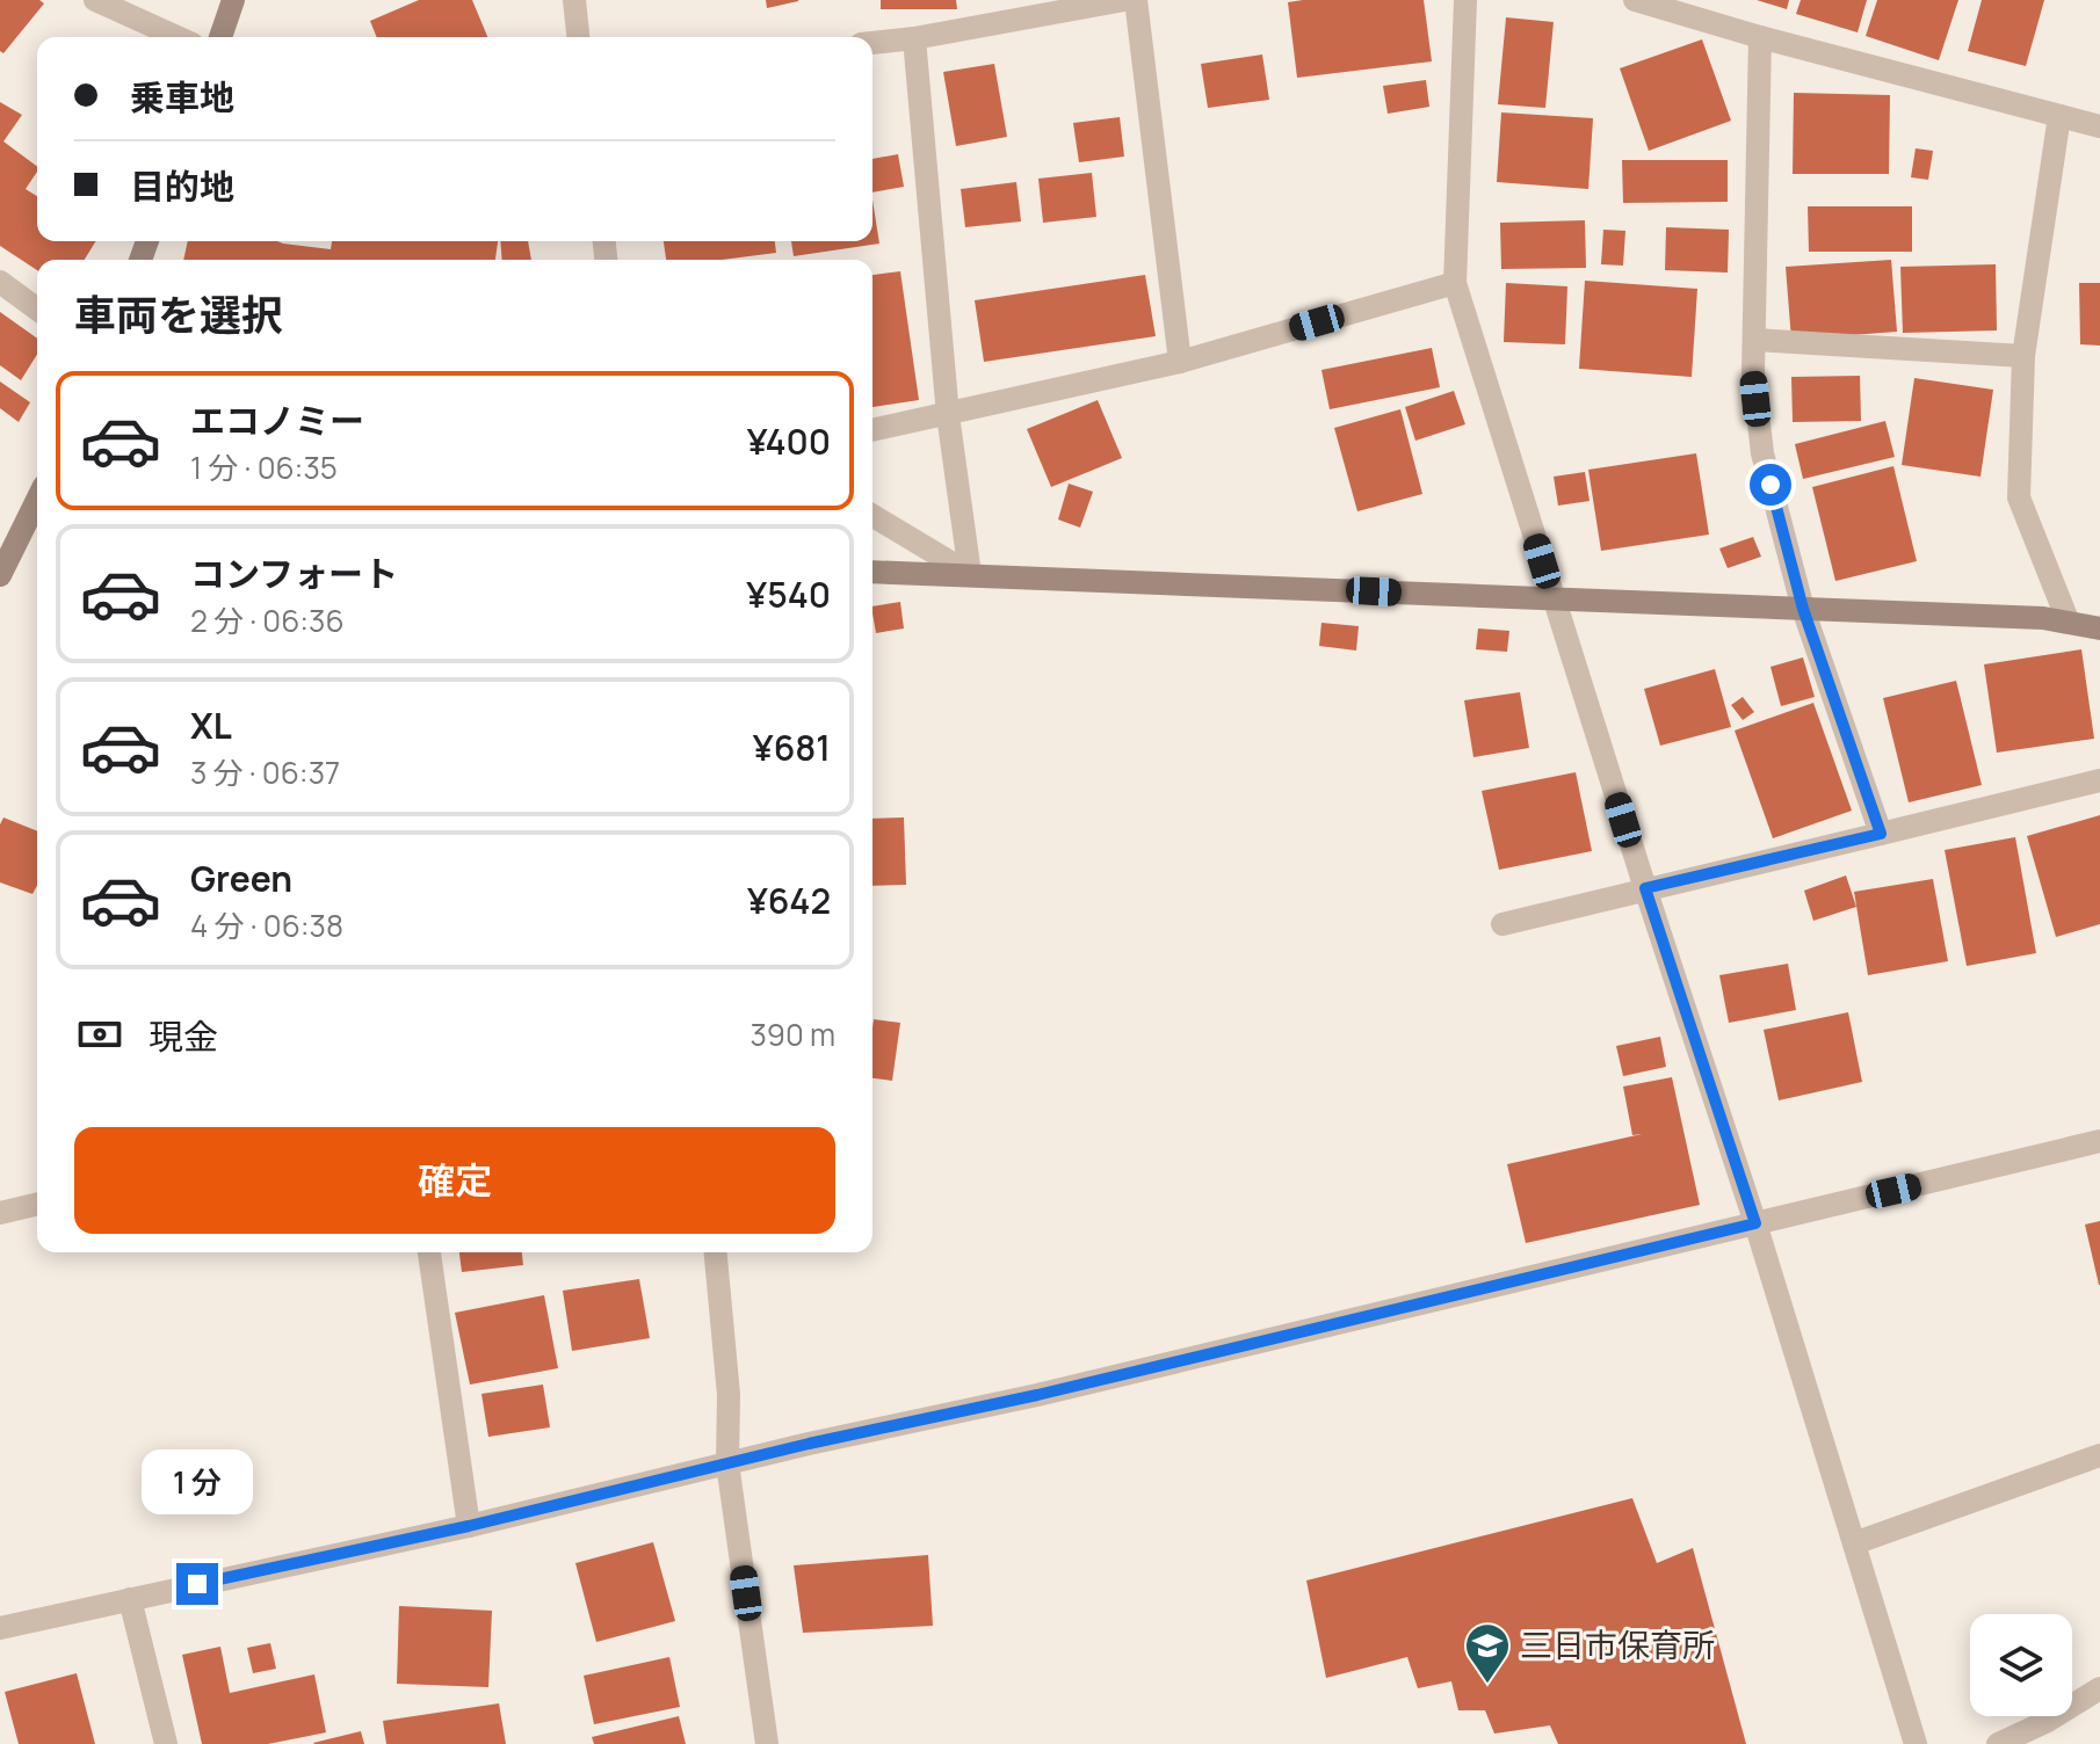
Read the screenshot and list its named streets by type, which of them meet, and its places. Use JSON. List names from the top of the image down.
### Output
{
  "places": {
    "school or university": ["三日市保育所"]
  },
  "page": {
    "banner": ["乗車地", "目的地"],
    "heading": "車両を選択",
    "list": [
      {
        "name": "エコノミー",
        "note": "1 分 · 06:35",
        "value": "¥400"
      },
      {
        "name": "コンフォート",
        "note": "2 分 · 06:36",
        "value": "¥540"
      },
      {
        "name": "XL",
        "note": "3 分 · 06:37",
        "value": "¥681"
      },
      {
        "name": "Green",
        "note": "4 分 · 06:38",
        "value": "¥642"
      }
    ],
    "pay": ["現金", "390 m"],
    "buttons": "確定",
    "bubble": "1 分"
  }
}
